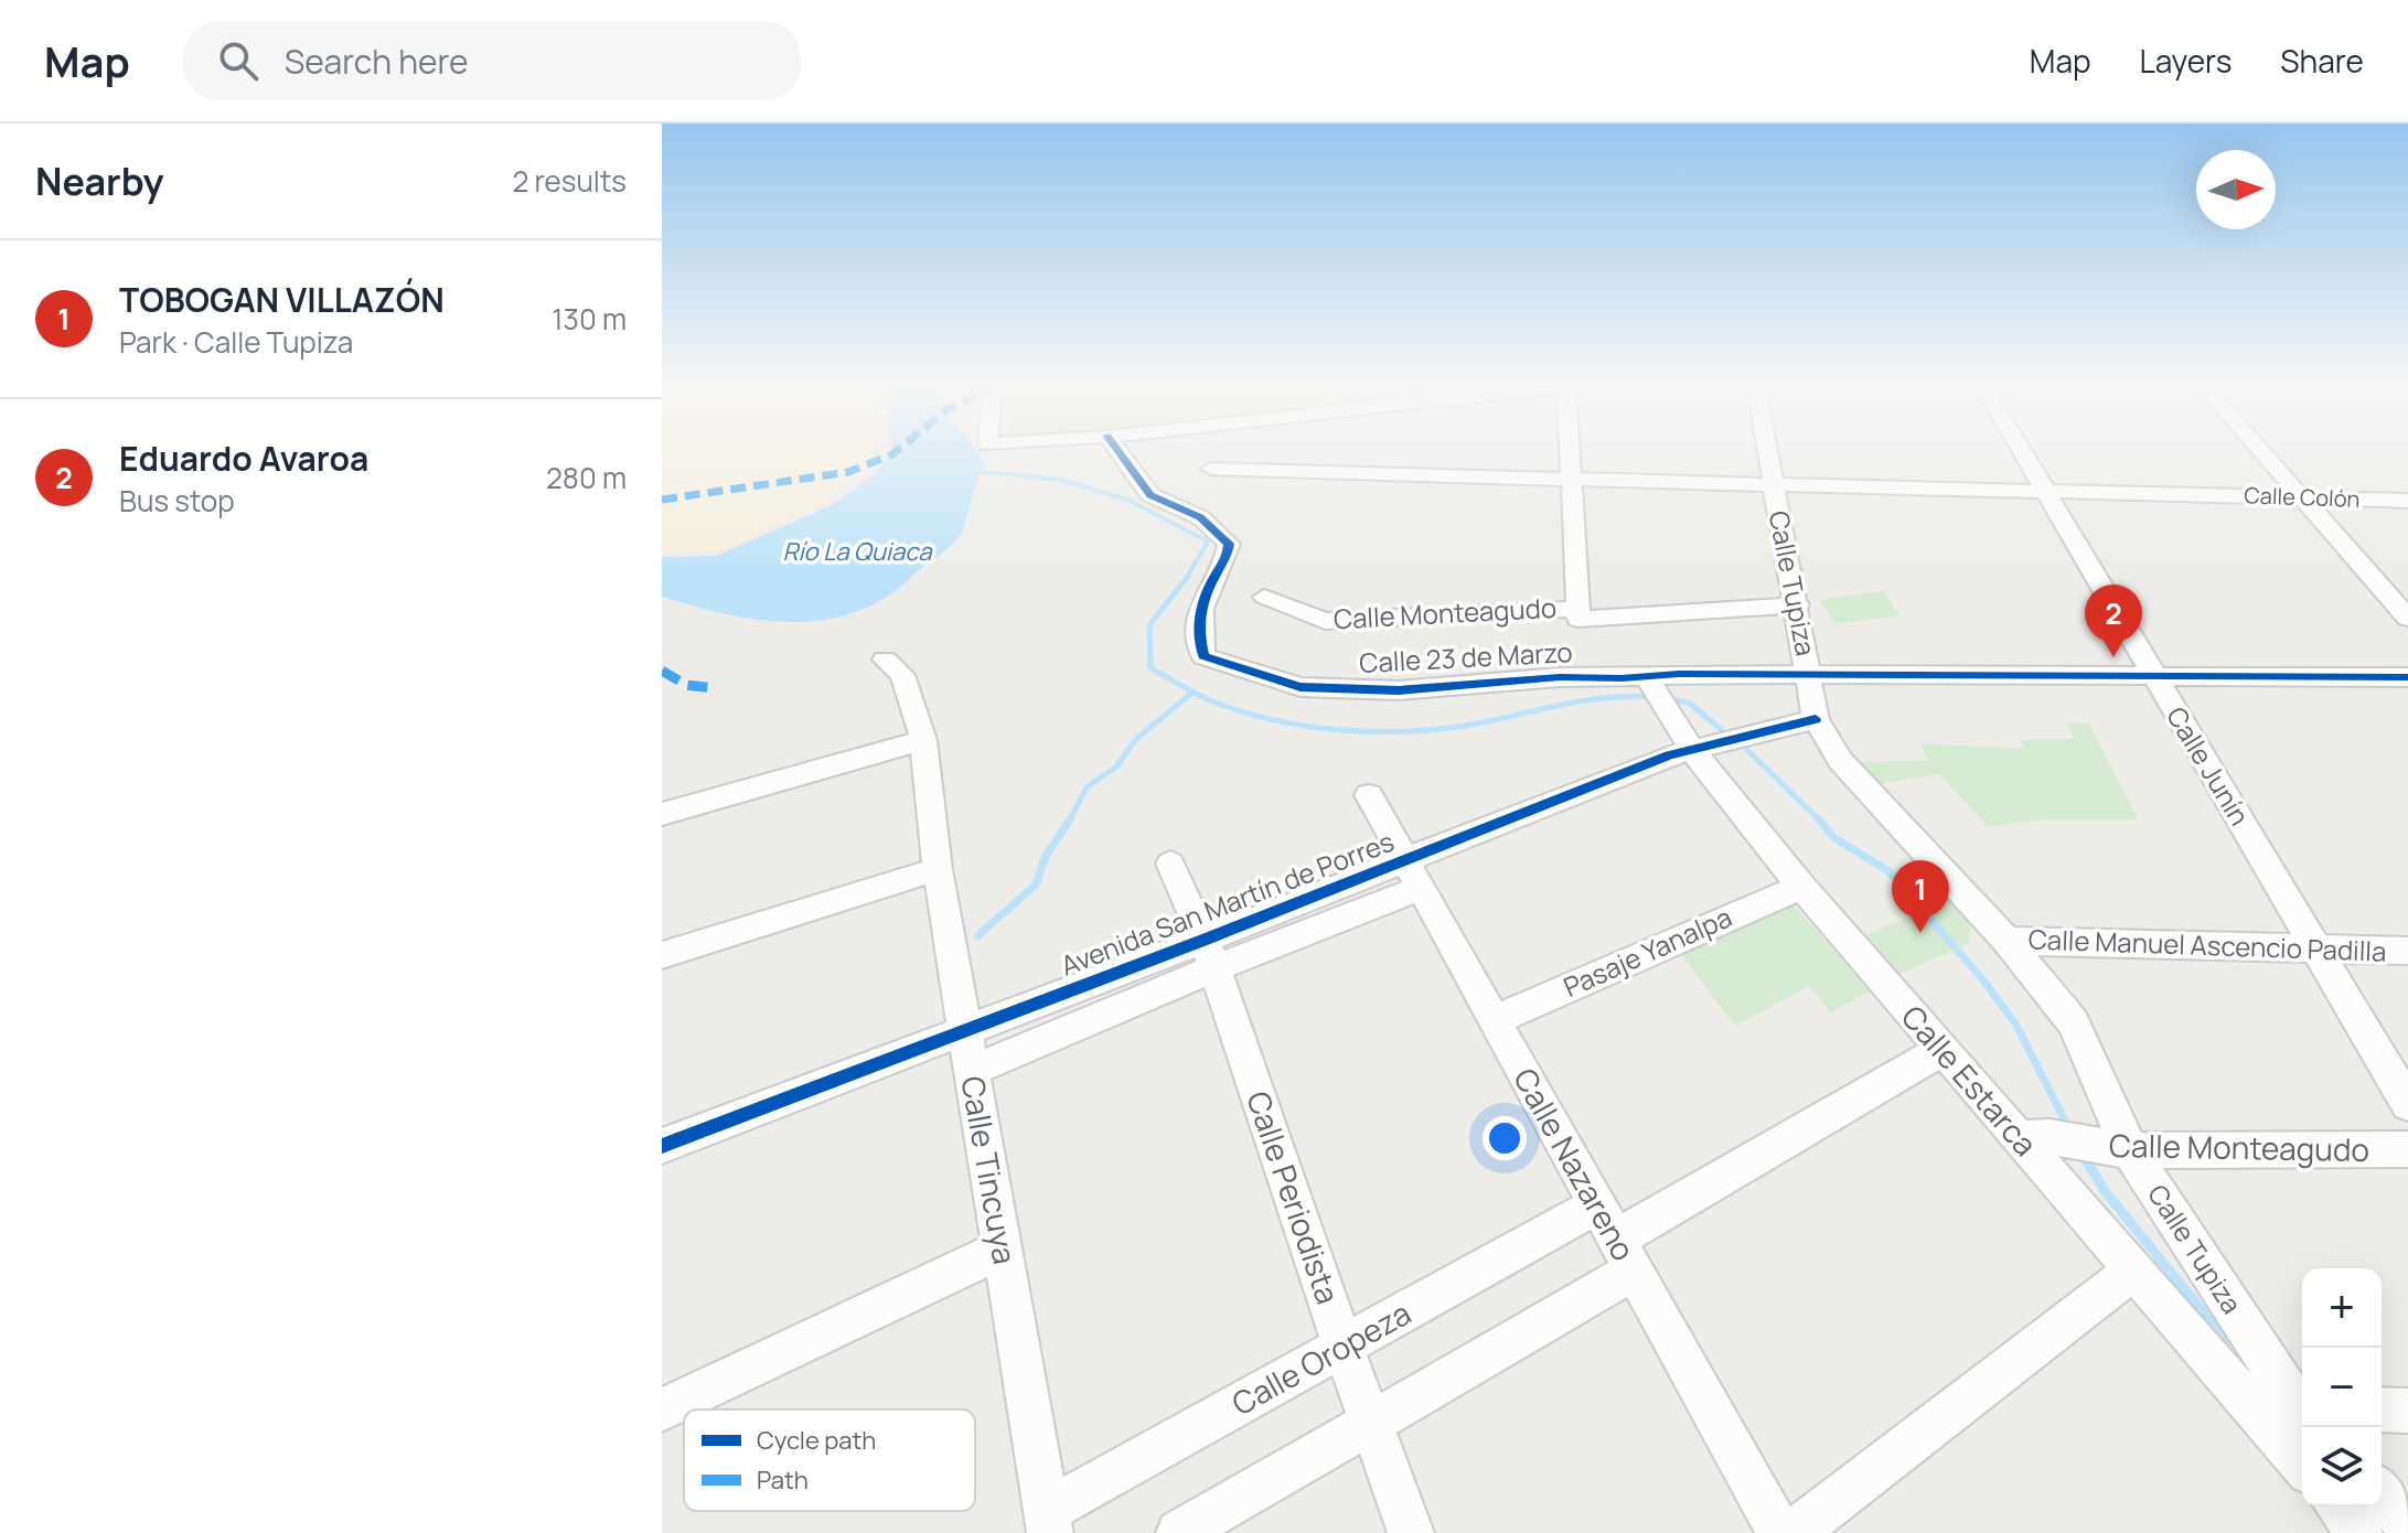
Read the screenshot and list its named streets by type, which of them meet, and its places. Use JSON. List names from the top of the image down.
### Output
{
  "streets": {
    "street": [
      "Calle Colón",
      "Calle Tupiza",
      "Calle Monteagudo",
      "Calle 23 de Marzo",
      "Calle Junín",
      "Avenida San Martín de Porres",
      "Calle Manuel Ascencio Padilla",
      "Pasaje Yanalpa",
      "Calle Estarca",
      "Calle Nazareno",
      "Calle Tincuya",
      "Calle Periodista",
      "Calle Oropeza"
    ]
  },
  "crossings": [
    ["Calle Colón", "Calle Tupiza"],
    ["Calle Colón", "Calle Junín"],
    ["Calle Tupiza", "Calle Monteagudo"],
    ["Calle Tupiza", "Calle 23 de Marzo"],
    ["Calle Tupiza", "Avenida San Martín de Porres"],
    ["Calle Tupiza", "Calle Manuel Ascencio Padilla"],
    ["Calle Monteagudo", "Calle Estarca"],
    ["Calle 23 de Marzo", "Calle Junín"],
    ["Calle 23 de Marzo", "Calle Estarca"],
    ["Calle Junín", "Calle Manuel Ascencio Padilla"],
    ["Avenida San Martín de Porres", "Calle Estarca"],
    ["Avenida San Martín de Porres", "Calle Nazareno"],
    ["Avenida San Martín de Porres", "Calle Tincuya"],
    ["Avenida San Martín de Porres", "Calle Periodista"],
    ["Pasaje Yanalpa", "Calle Estarca"],
    ["Pasaje Yanalpa", "Calle Nazareno"],
    ["Calle Estarca", "Calle Oropeza"],
    ["Calle Nazareno", "Calle Oropeza"],
    ["Calle Tincuya", "Calle Oropeza"],
    ["Calle Periodista", "Calle Oropeza"]
  ],
  "water": ["Río La Quiaca"],
  "legend": ["Cycle path", "Path"],
  "north": "right",
  "page": {
    "header": "Map",
    "search": "Search here",
    "nav": ["Map", "Layers", "Share"],
    "heading": ["Nearby", "2 results"],
    "list": [
      {
        "mark": "1",
        "name": "TOBOGAN VILLAZÓN",
        "note": "Park · Calle Tupiza",
        "value": "130 m"
      },
      {
        "mark": "2",
        "name": "Eduardo Avaroa",
        "note": "Bus stop",
        "value": "280 m"
      }
    ],
    "pins": ["2", "1"],
    "map_buttons": ["+", "−"]
  }
}
